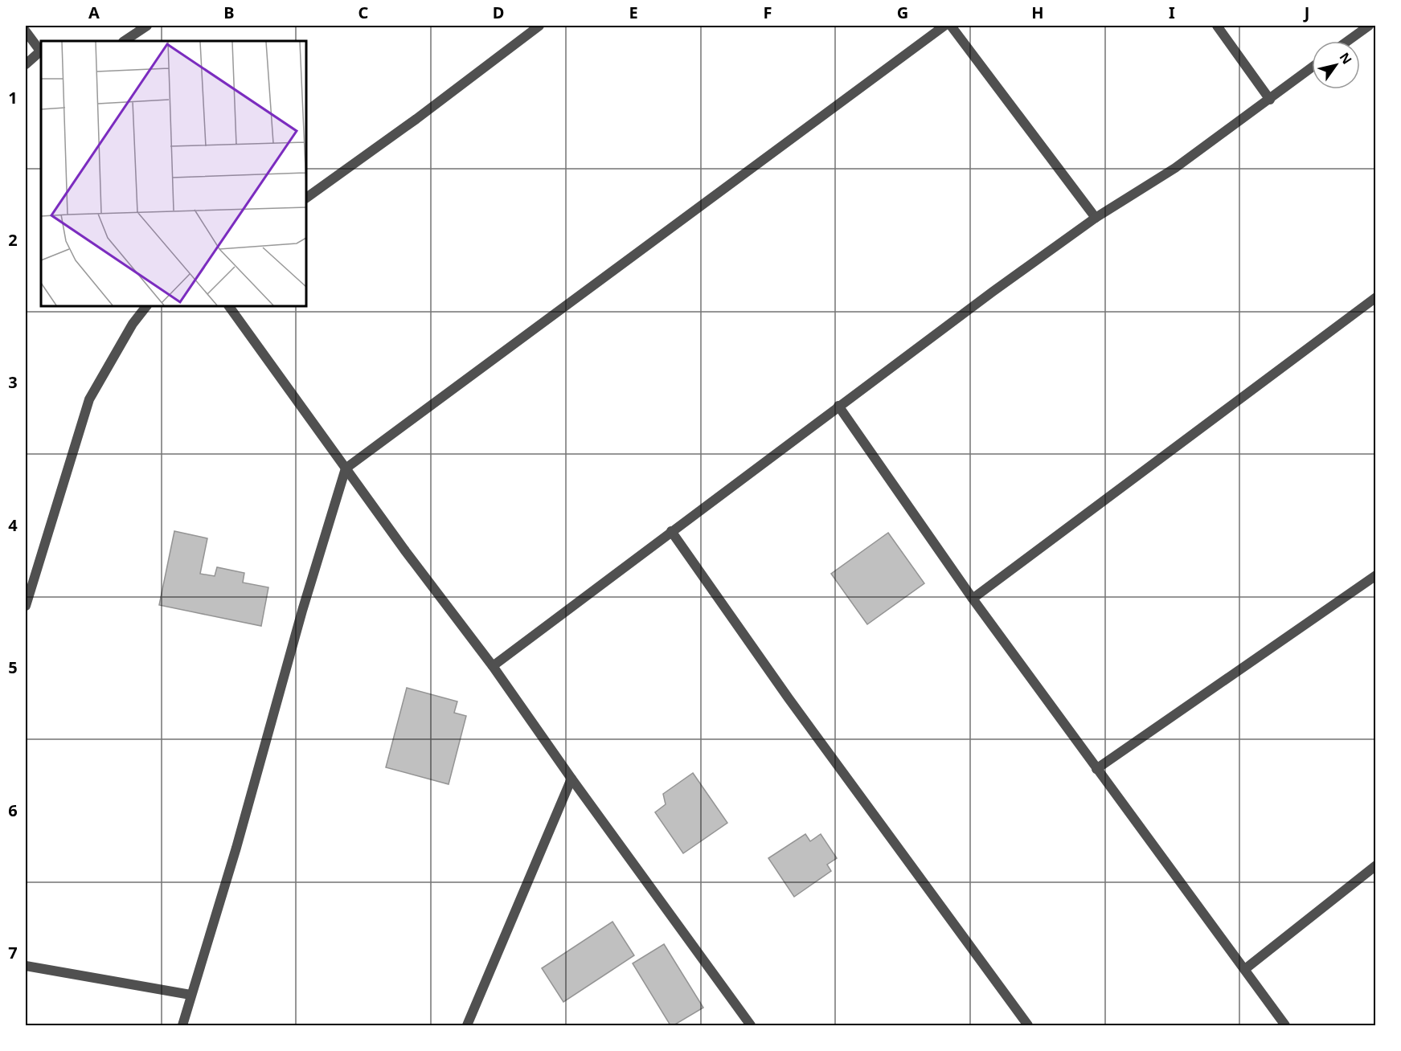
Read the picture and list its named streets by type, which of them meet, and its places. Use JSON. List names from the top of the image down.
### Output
{
  "north": "top right",
  "grid": {
    "columns": [
      "A",
      "B",
      "C",
      "D",
      "E",
      "F",
      "G",
      "H",
      "I",
      "J"
    ],
    "rows": [
      "1",
      "2",
      "3",
      "4",
      "5",
      "6",
      "7"
    ]
  }
}
